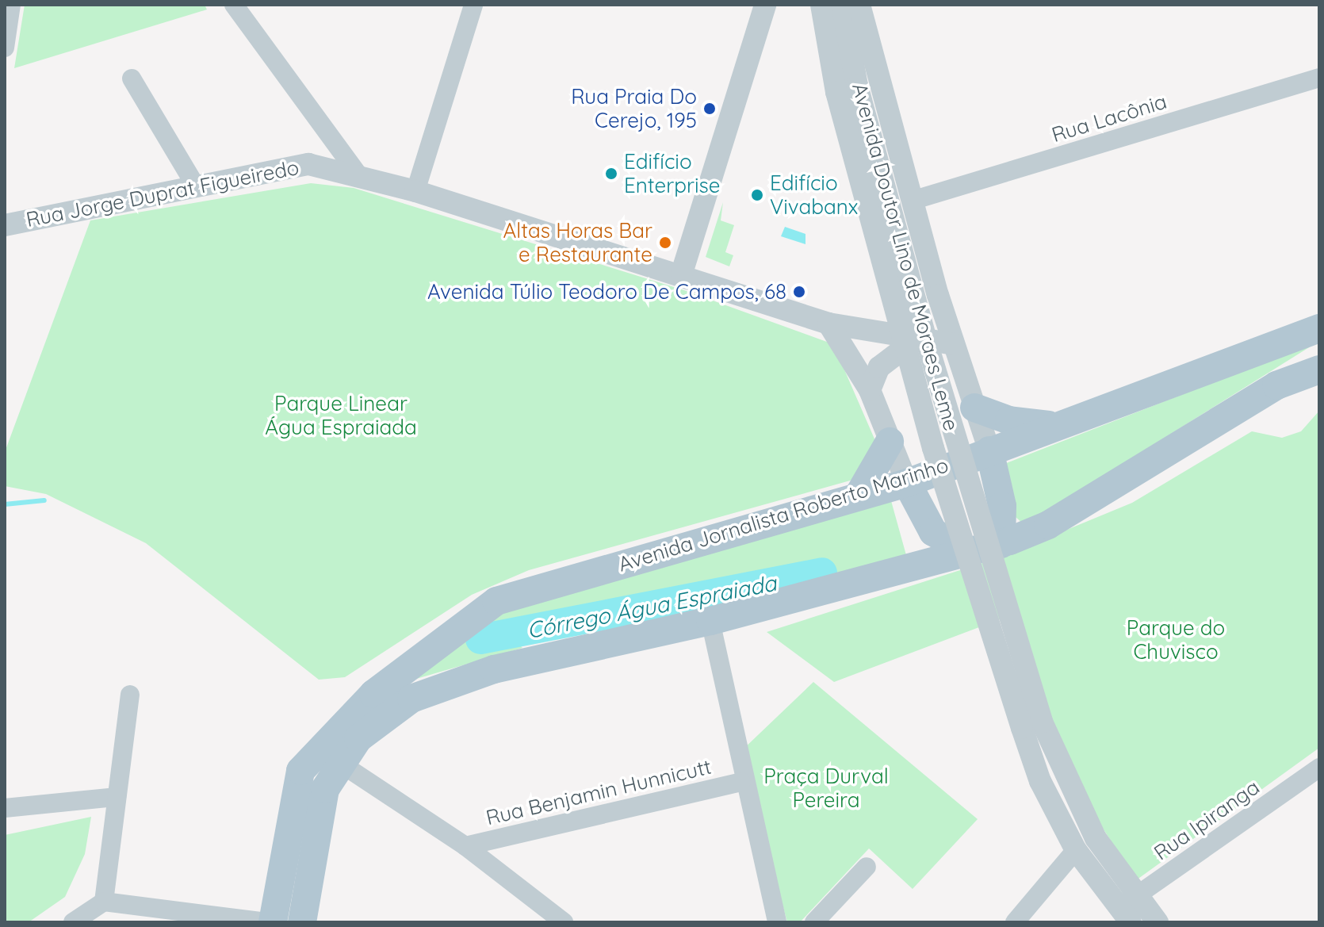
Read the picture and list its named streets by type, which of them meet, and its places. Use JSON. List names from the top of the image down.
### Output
{
  "streets": {
    "main road": ["Avenida Jornalista Roberto Marinho"],
    "street": [
      "Rua Lacônia",
      "Rua Jorge Duprat Figueiredo",
      "Avenida Doutor Lino de Moraes Leme",
      "Rua Benjamin Hunnicutt",
      "Rua Ipiranga"
    ]
  },
  "crossings": [
    ["Rua Lacônia", "Avenida Doutor Lino de Moraes Leme"],
    ["Rua Jorge Duprat Figueiredo", "Avenida Doutor Lino de Moraes Leme"],
    ["Avenida Doutor Lino de Moraes Leme", "Avenida Jornalista Roberto Marinho"],
    ["Avenida Doutor Lino de Moraes Leme", "Rua Ipiranga"]
  ],
  "water": ["Córrego Água Espraiada"],
  "parks": ["Parque Linear Água Espraiada", "Parque do Chuvisco", "Praça Durval Pereira"],
  "places": [
    "Rua Praia Do Cerejo, 195",
    "Edifício Enterprise",
    "Edifício Vivabanx",
    "Altas Horas Bar e Restaurante",
    "Avenida Túlio Teodoro De Campos, 68"
  ]
}
